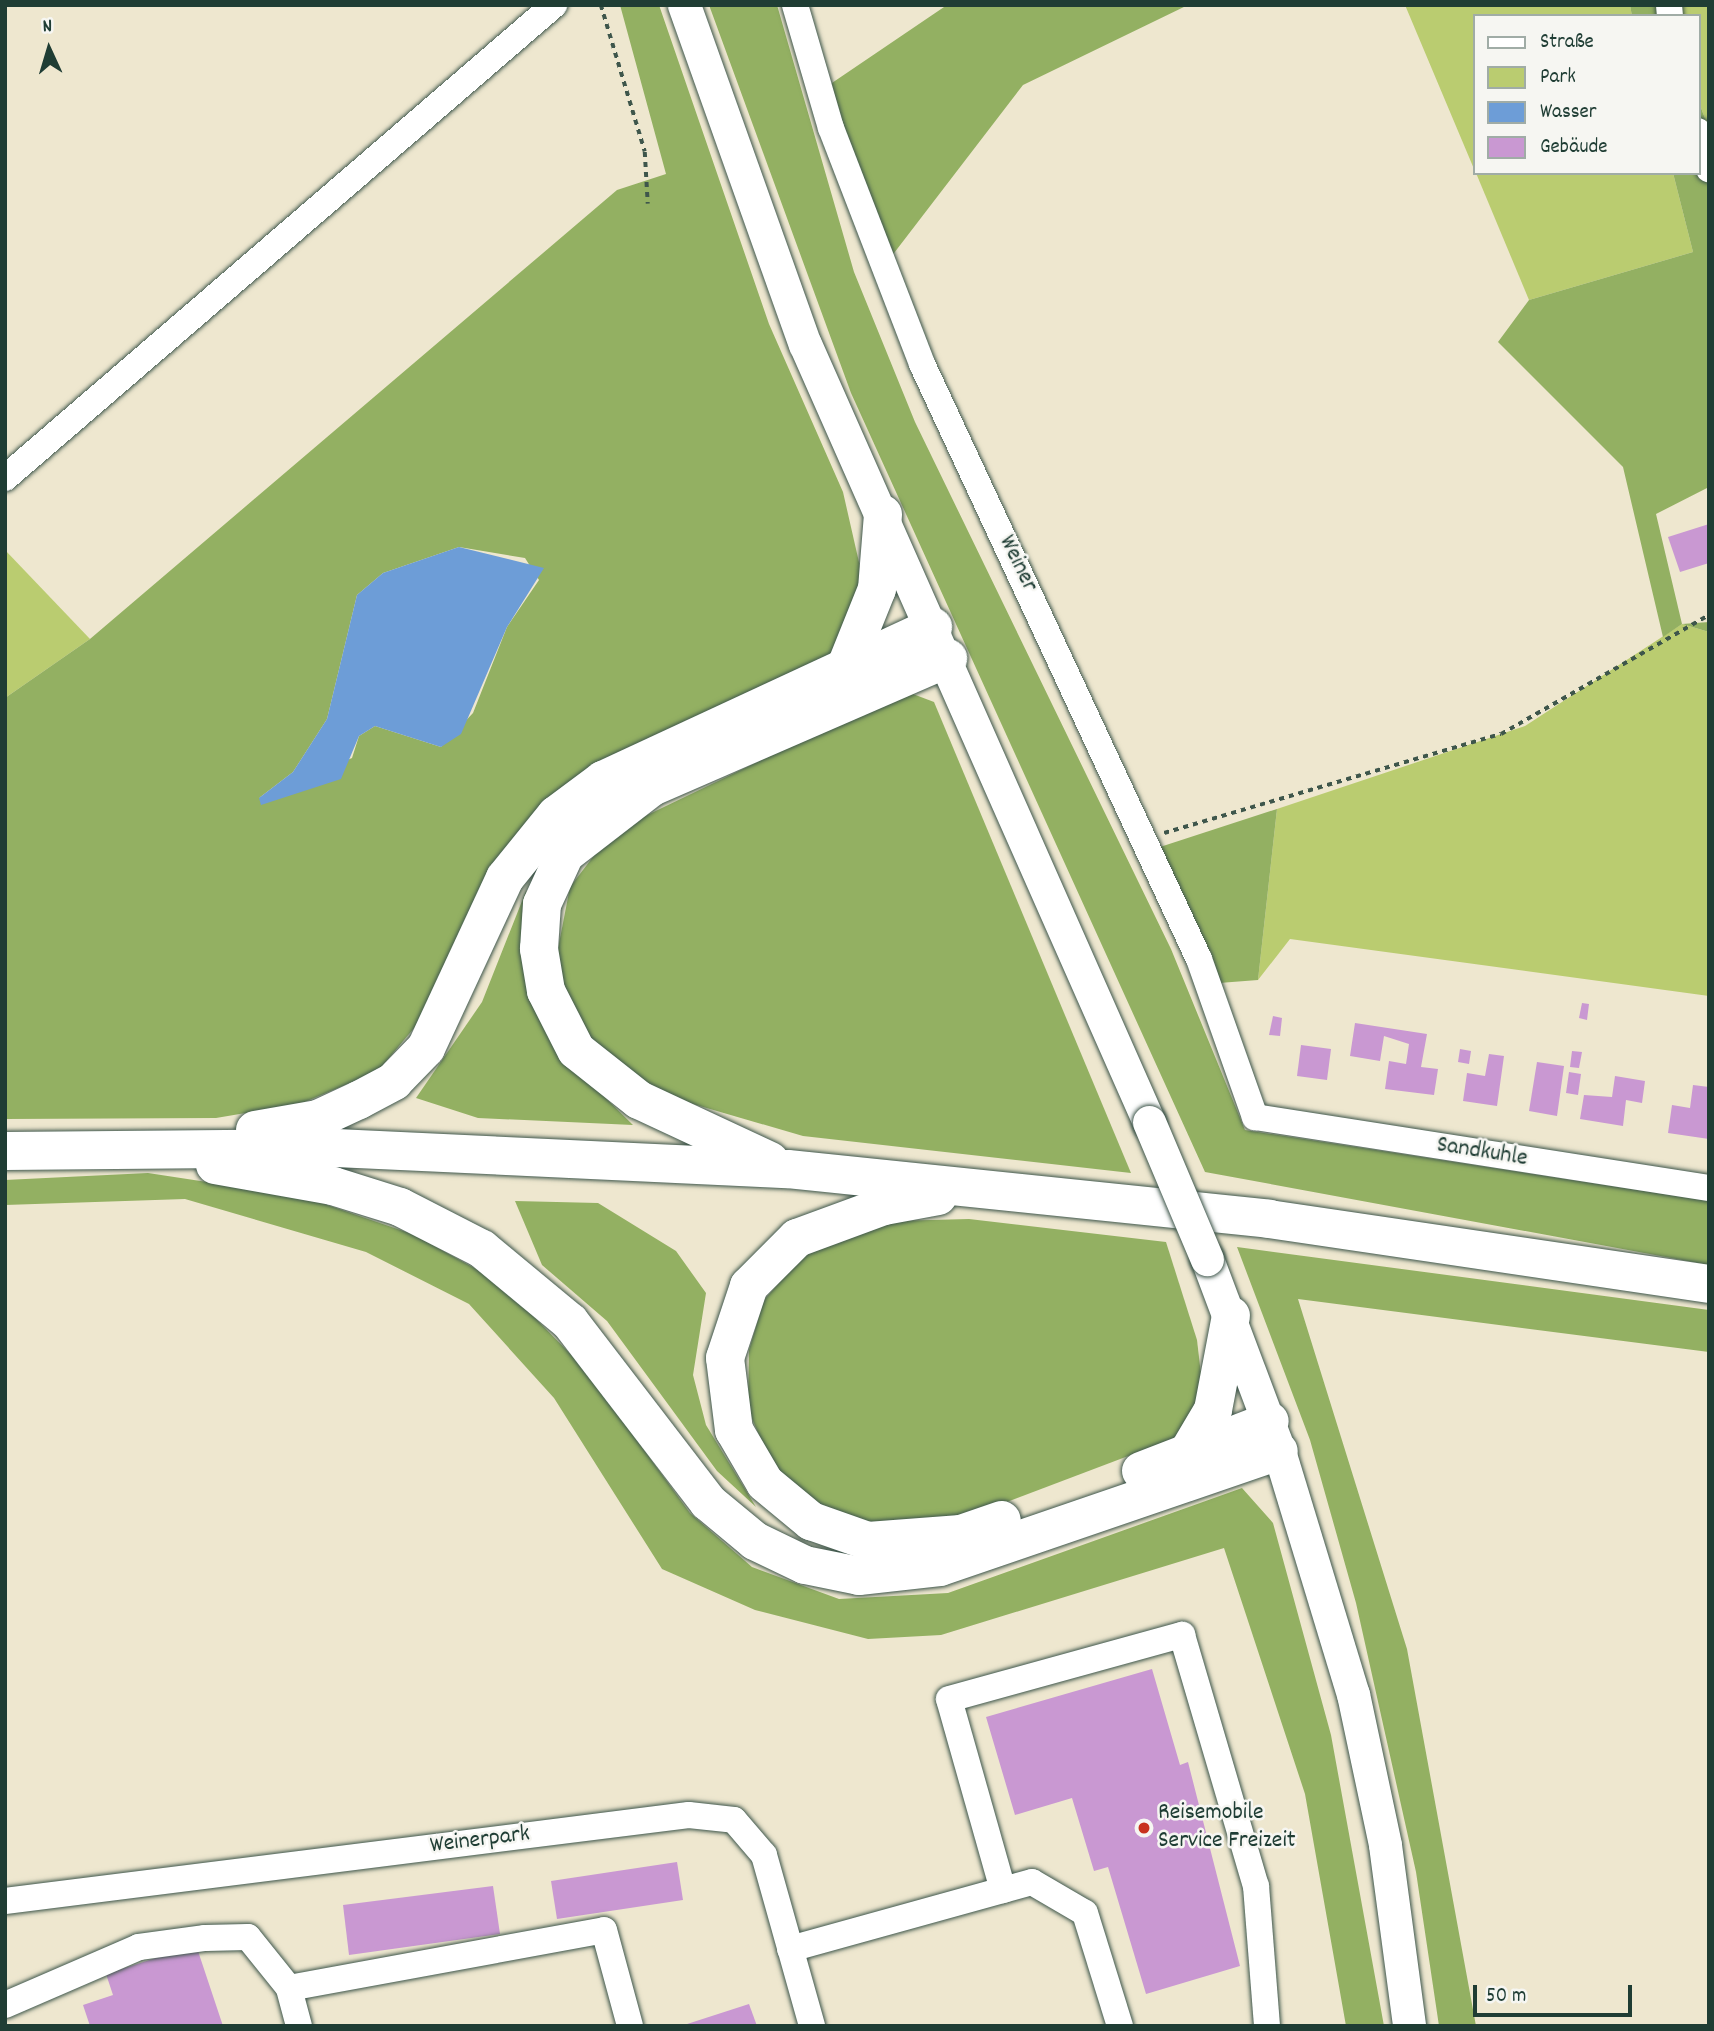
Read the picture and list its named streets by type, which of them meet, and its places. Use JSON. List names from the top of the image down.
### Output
{
  "streets": {
    "street": ["Weiner", "Sandkuhle", "Weinerpark"]
  },
  "crossings": [
    ["Weiner", "Sandkuhle"]
  ],
  "places": ["Reisemobile Service Freizeit"],
  "legend": [
    "Straße",
    "Park",
    "Wasser",
    "Gebäude"
  ],
  "scale_bar": "50 m",
  "north": "top"
}
